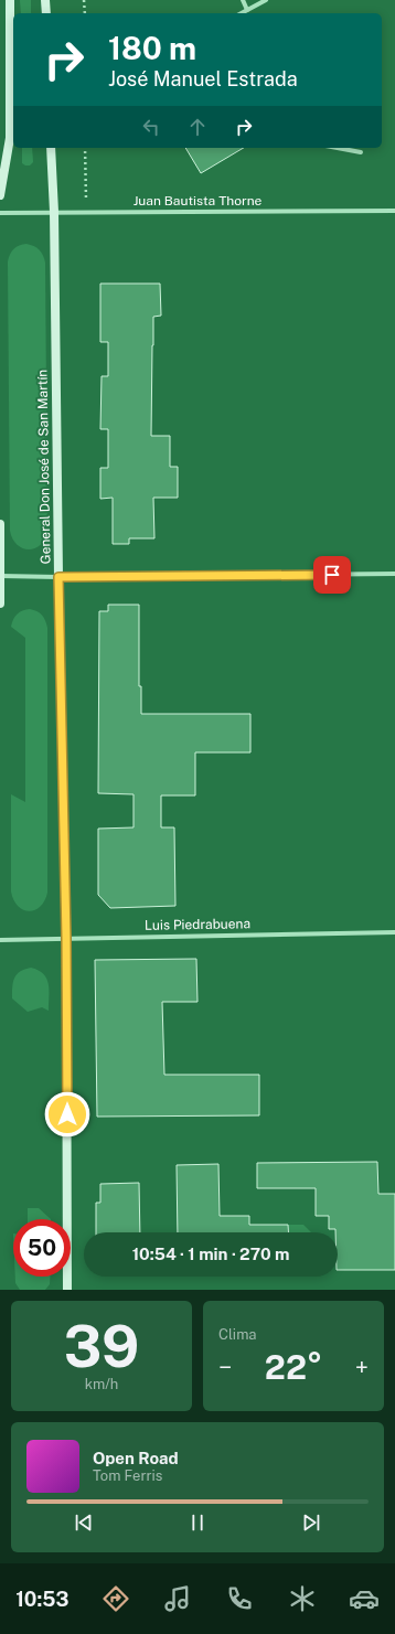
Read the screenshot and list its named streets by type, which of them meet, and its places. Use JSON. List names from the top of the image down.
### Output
{
  "streets": {
    "main road": ["General Don José de San Martín"],
    "street": ["Juan Bautista Thorne", "Luis Piedrabuena"]
  },
  "crossings": [
    ["Juan Bautista Thorne", "General Don José de San Martín"],
    ["General Don José de San Martín", "Luis Piedrabuena"]
  ],
  "page": {
    "turn": ["180 m", "José Manuel Estrada"],
    "limit": "50",
    "trip": "10:54 · 1 min · 270 m",
    "tile": [
      ["39", "km/h"],
      "Clima"
    ],
    "heat": ["−", "22°", "+"],
    "song": ["Open Road", "Tom Ferris"],
    "tabs": "10:53"
  }
}
